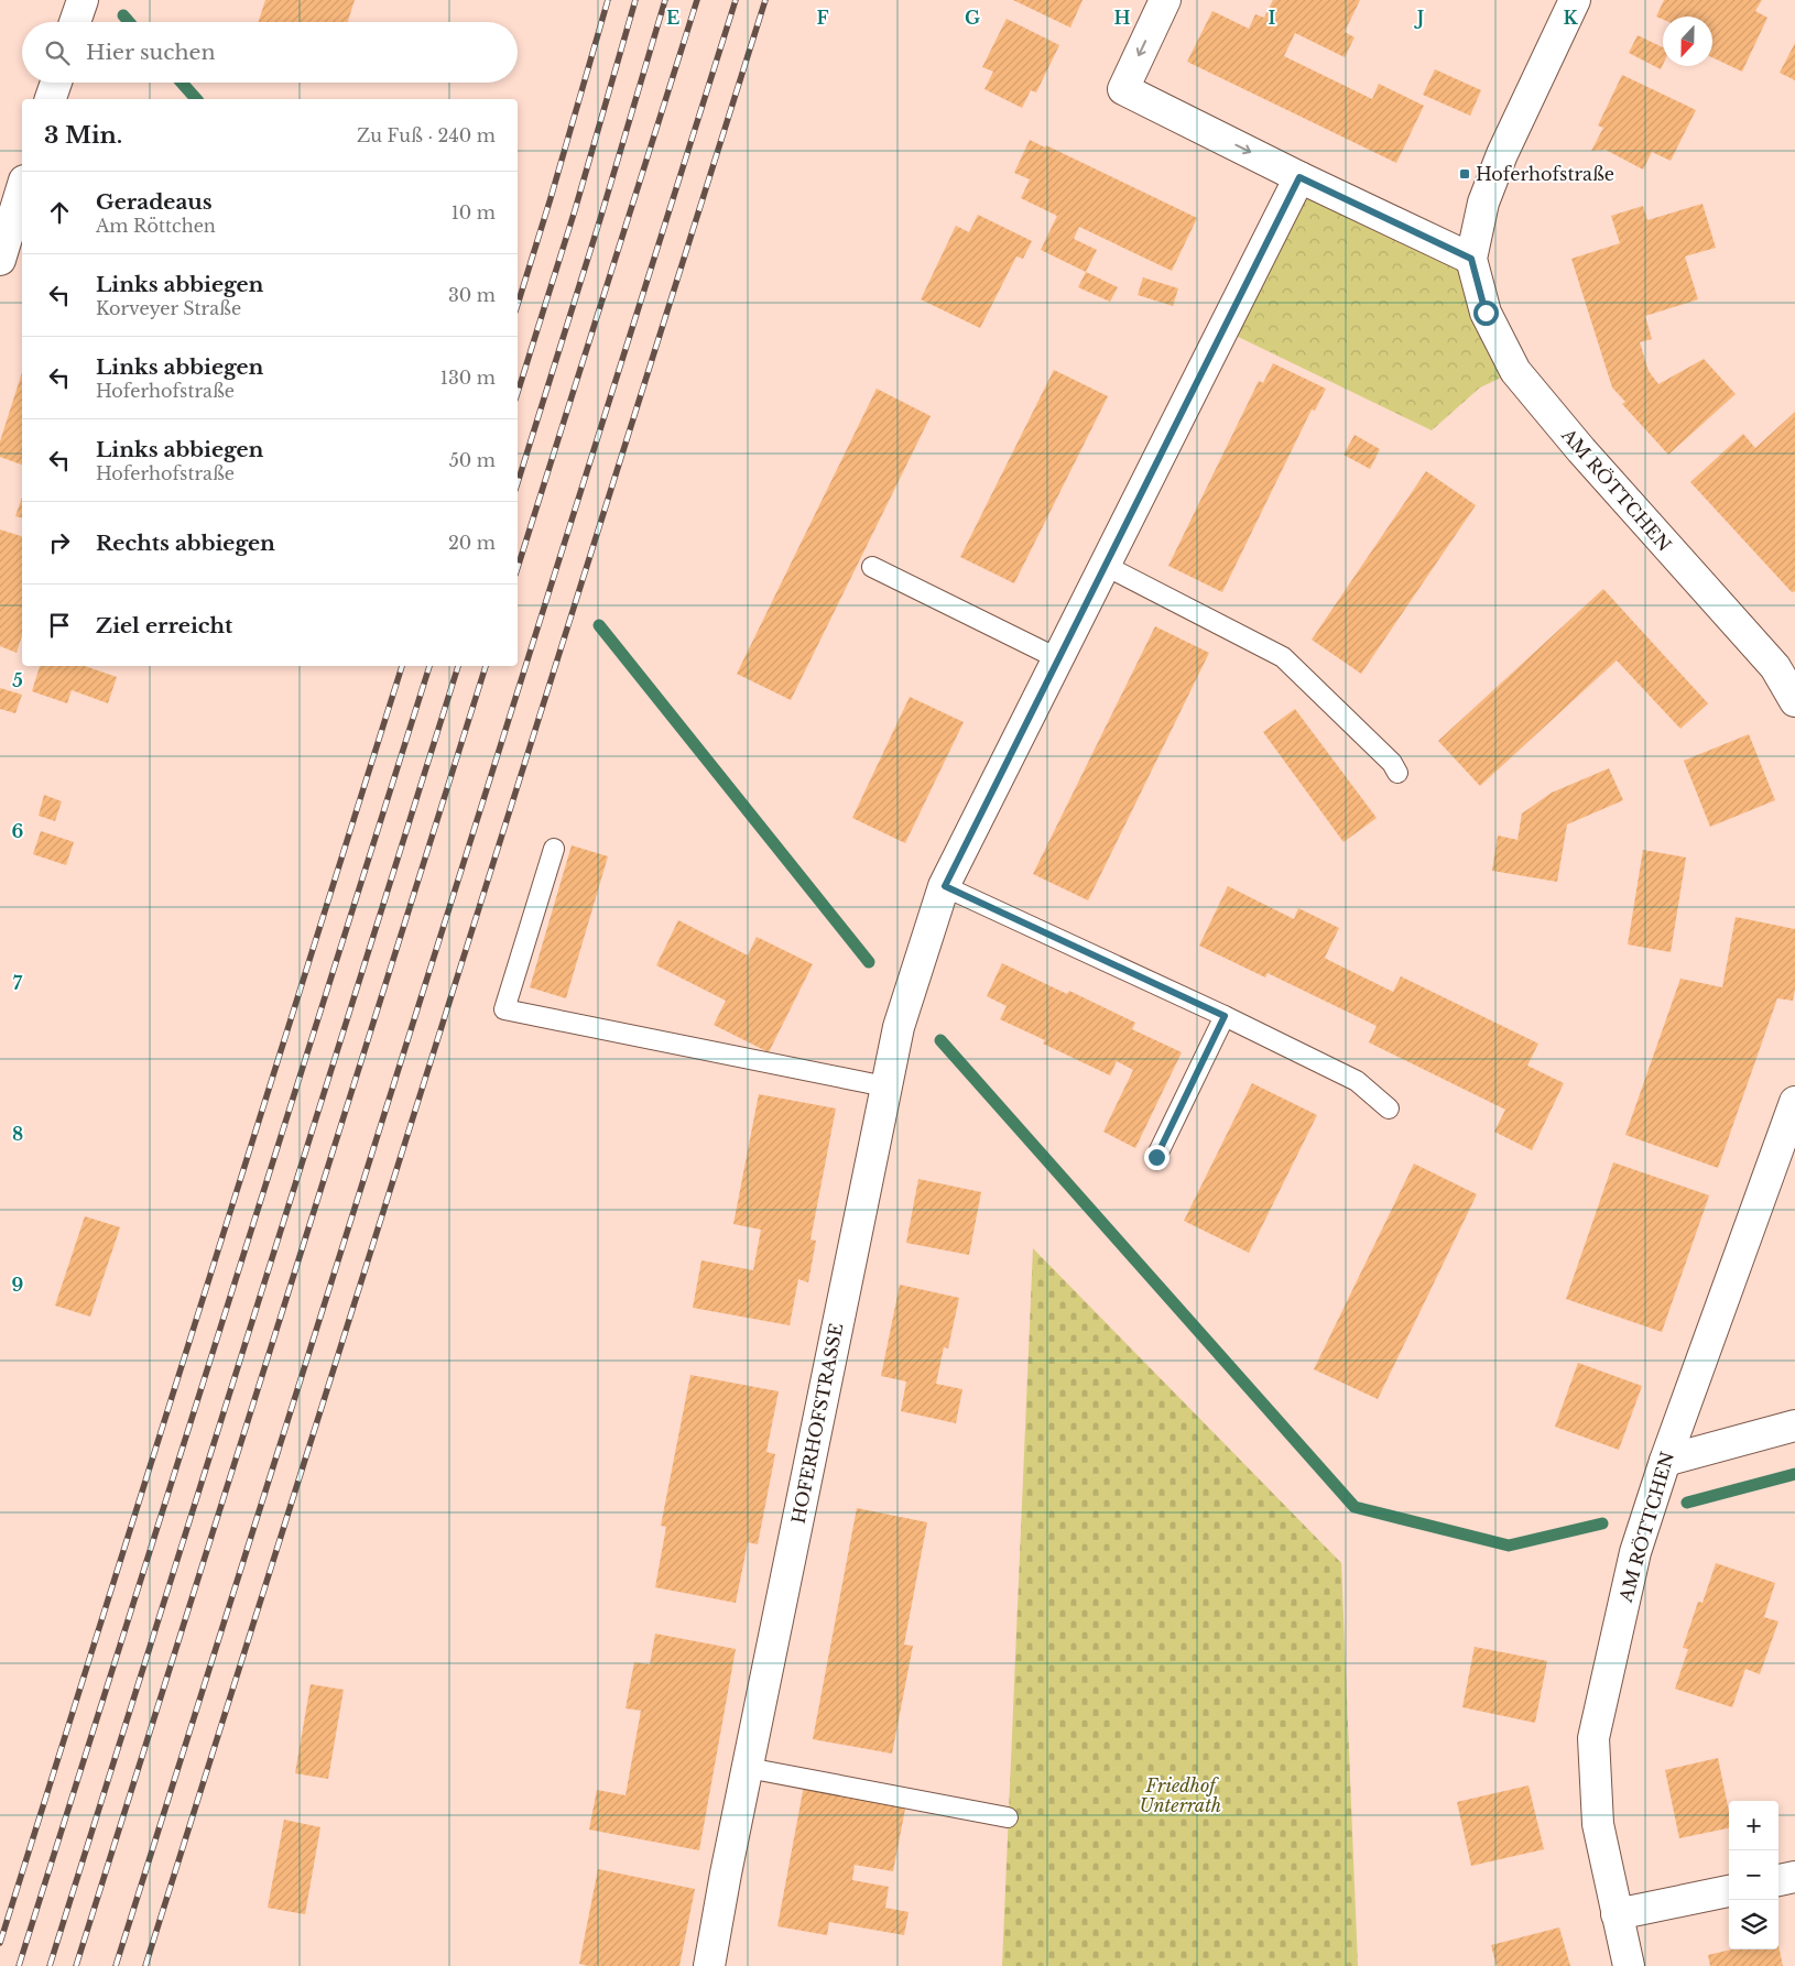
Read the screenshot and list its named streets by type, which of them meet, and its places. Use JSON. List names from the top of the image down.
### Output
{
  "streets": {
    "street": ["AM RÖTTCHEN", "HOFERHOFSTRASSE"]
  },
  "parks": ["Friedhof Unterrath"],
  "places": {
    "transit": ["Hoferhofstraße"]
  },
  "north": "bottom",
  "page": {
    "search": "Hier suchen",
    "heading": ["3 Min.", "Zu Fuß · 240 m"],
    "list": [
      ["Geradeaus", "Am Röttchen", "10 m"],
      ["Links abbiegen", "Korveyer Straße", "30 m"],
      ["Links abbiegen", "Hoferhofstraße", "130 m"],
      ["Links abbiegen", "Hoferhofstraße", "50 m"],
      ["Rechts abbiegen", "20 m"],
      "Ziel erreicht"
    ],
    "map_buttons": ["+", "−"]
  },
  "grid": {
    "columns": [
      "E",
      "F",
      "G",
      "H",
      "I",
      "J",
      "K"
    ],
    "rows": [
      "5",
      "6",
      "7",
      "8",
      "9"
    ]
  }
}
